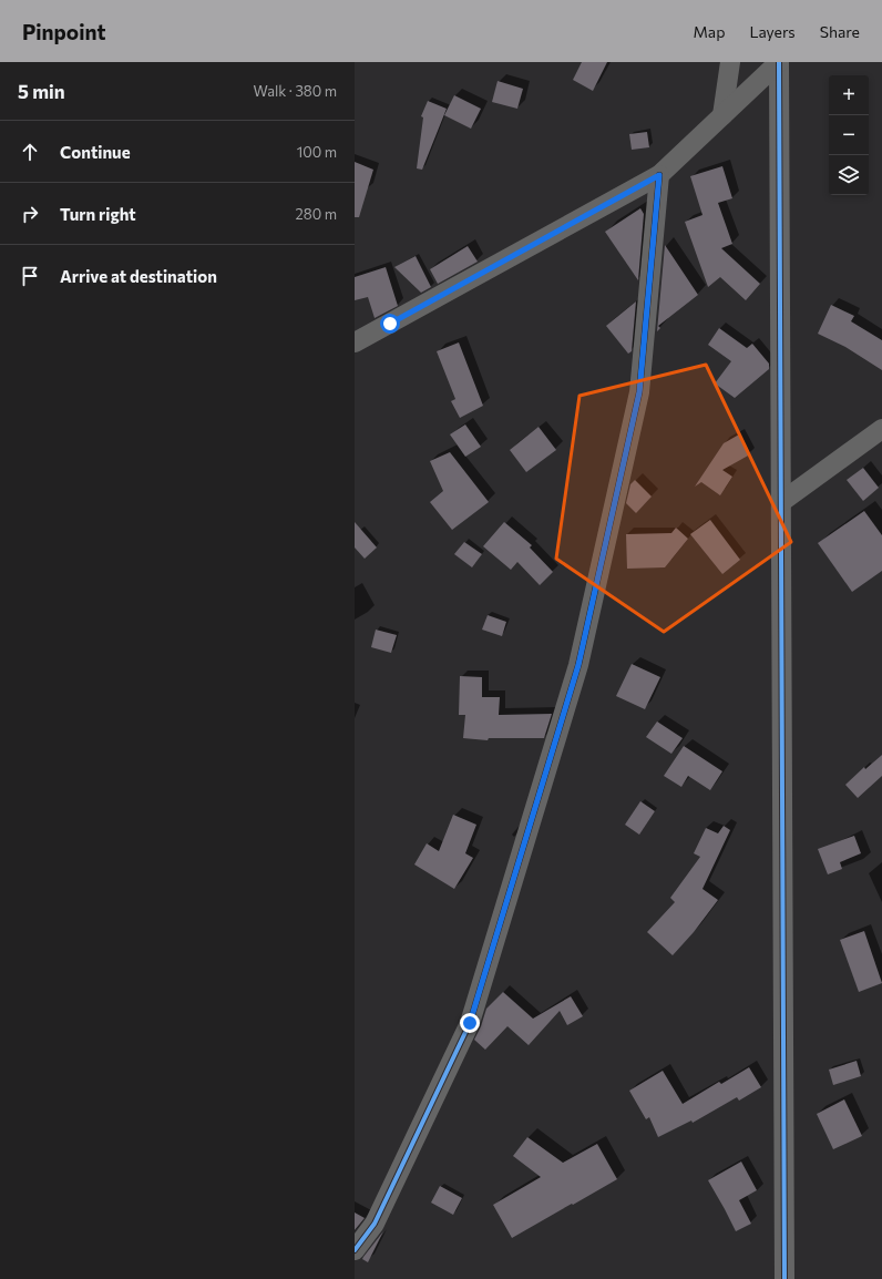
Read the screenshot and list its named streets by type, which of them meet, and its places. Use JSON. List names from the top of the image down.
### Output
{
  "page": {
    "header": "Pinpoint",
    "nav": ["Map", "Layers", "Share"],
    "heading": ["5 min", "Walk · 380 m"],
    "map_buttons": ["+", "−"],
    "list": [
      ["Continue", "100 m"],
      ["Turn right", "280 m"],
      "Arrive at destination"
    ]
  }
}
